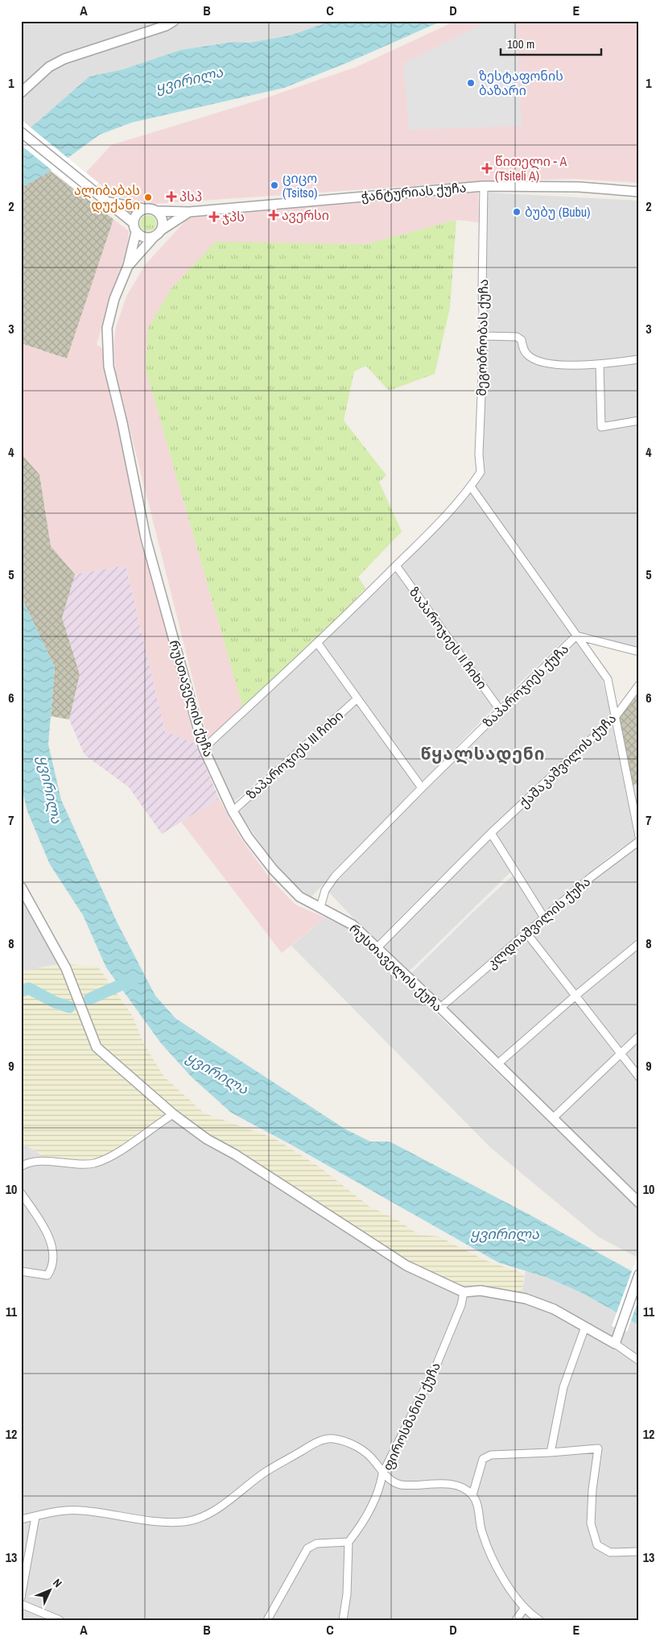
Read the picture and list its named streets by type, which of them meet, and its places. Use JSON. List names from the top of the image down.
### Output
{
  "streets": {
    "street": [
      "ჭანტურიას ქუჩა",
      "მეგობრობას ქუჩა",
      "ზაპაროჯიეს II ჩიხი",
      "ზაპაროჯიეს ქუჩა",
      "რუსთაველის ქუჩა",
      "ზაპაროჯიეს III ჩიხი",
      "ქაშაკაშვილის ქუჩა",
      "კლდიაშვილის ქუჩა",
      "ფიროსმანის ქუჩა"
    ]
  },
  "crossings": [
    ["ჭანტურიას ქუჩა", "მეგობრობას ქუჩა"],
    ["ჭანტურიას ქუჩა", "რუსთაველის ქუჩა"],
    ["ზაპაროჯიეს II ჩიხი", "ზაპაროჯიეს ქუჩა"],
    ["ზაპაროჯიეს ქუჩა", "რუსთაველის ქუჩა"],
    ["რუსთაველის ქუჩა", "ზაპაროჯიეს III ჩიხი"],
    ["რუსთაველის ქუჩა", "ქაშაკაშვილის ქუჩა"],
    ["რუსთაველის ქუჩა", "კლდიაშვილის ქუჩა"]
  ],
  "districts": ["წყალსადენი"],
  "water": ["ყვირილა"],
  "places": {
    "other": [
      "ზესტაფონის ბაზარი",
      "ციცო (Tsitso)",
      "ალიბაბას დუქანი",
      "ბუბუ (Bubu)"
    ],
    "health": [
      "წითელი - A (Tsiteli A)",
      "პსპ",
      "ავერსი",
      "ჯპს"
    ]
  },
  "scale_bar": "100 m",
  "north": "top right",
  "grid": {
    "columns": [
      "A",
      "B",
      "C",
      "D",
      "E"
    ],
    "rows": [
      "1",
      "2",
      "3",
      "4",
      "5",
      "6",
      "7",
      "8",
      "9",
      "10",
      "11",
      "12",
      "13"
    ]
  }
}
